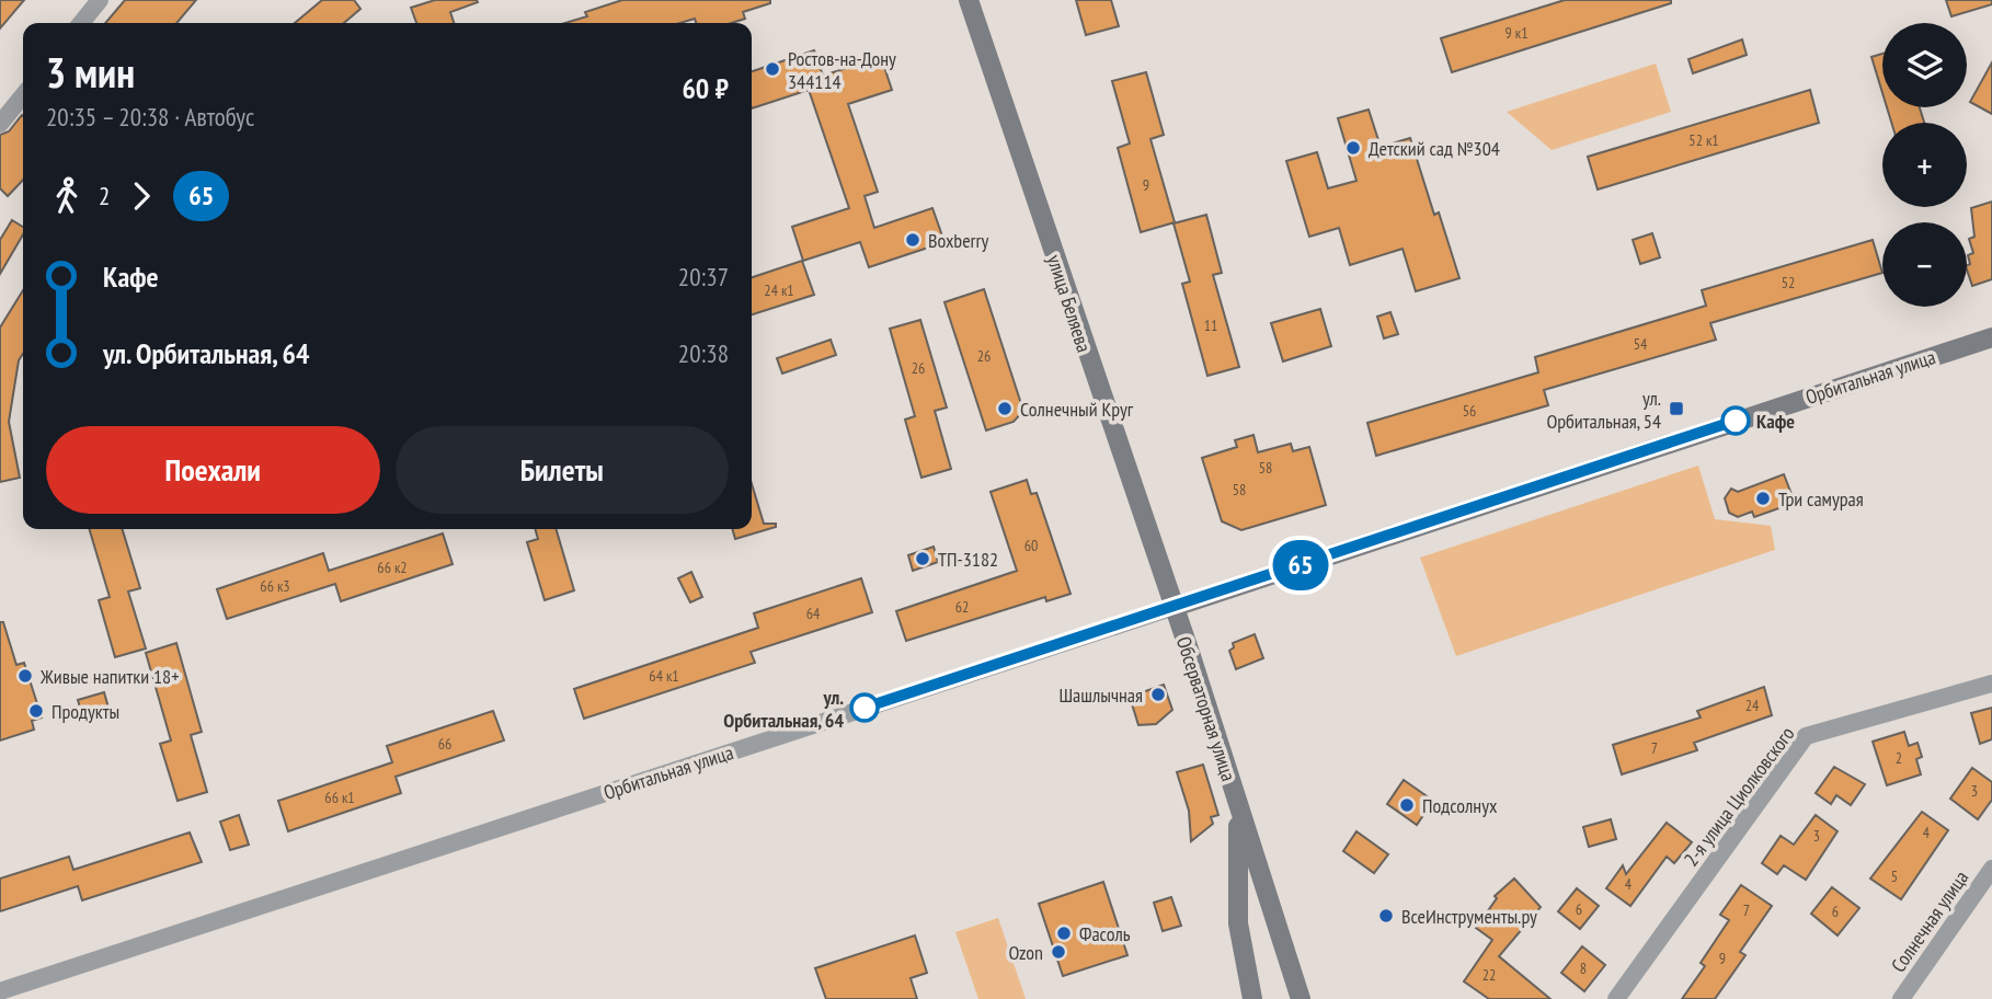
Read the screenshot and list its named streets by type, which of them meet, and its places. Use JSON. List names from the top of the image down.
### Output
{
  "streets": {
    "main road": ["улица Беляева", "Орбитальная улица", "Обсерваторная улица"],
    "street": ["2-я улица Циолковского", "Солнечная улица"]
  },
  "crossings": [
    ["улица Беляева", "Орбитальная улица"],
    ["улица Беляева", "Обсерваторная улица"],
    ["Орбитальная улица", "Обсерваторная улица"]
  ],
  "places": {
    "other": [
      "Ростов-на-Дону 344114",
      "Детский сад №304",
      "Boxberry",
      "Солнечный Круг",
      "Кафе",
      "Три самурая",
      "ТП-3182",
      "Живые напитки 18+",
      "Шашлычная",
      "ул. Орбитальная, 64",
      "Продукты",
      "Подсолнух",
      "ВсеИнструменты.ру",
      "Фасоль",
      "Ozon"
    ],
    "transit": ["ул. Орбитальная, 54"]
  },
  "lines": ["bus line 65"],
  "house_numbers": [
    "9 к1",
    "52 к1",
    "9",
    "52",
    "24 к1",
    "11",
    "54",
    "26",
    "26",
    "56",
    "58",
    "58",
    "60",
    "66 к2",
    "66 к3",
    "62",
    "64",
    "64 к1",
    "24",
    "66",
    "7",
    "2",
    "3",
    "66 к1",
    "4",
    "3",
    "5",
    "4",
    "6",
    "7",
    "6",
    "9",
    "8",
    "22"
  ],
  "page": {
    "on_map": "65",
    "map_buttons": ["+", "−"],
    "heading": ["3 мин", "20:35 – 20:38 · Автобус", "60 ₽"],
    "legs": ["2", "65"],
    "list": [
      {
        "name": "Кафе",
        "value": "20:37"
      },
      {
        "name": "ул. Орбитальная, 64",
        "value": "20:38"
      }
    ],
    "buttons": ["Поехали", "Билеты"]
  }
}
